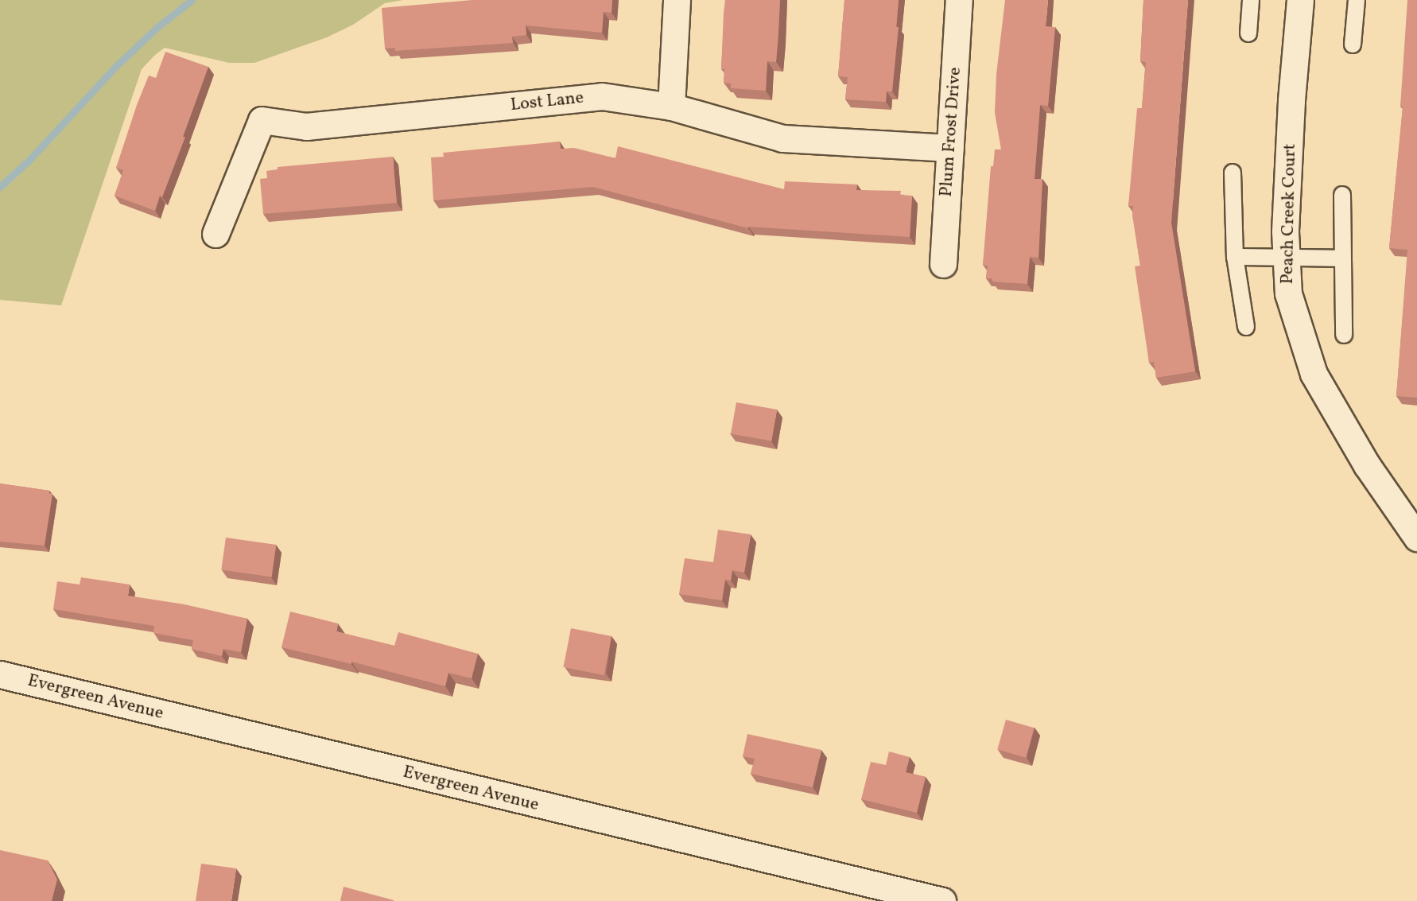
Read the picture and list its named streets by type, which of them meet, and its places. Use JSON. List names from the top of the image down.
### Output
{
  "streets": {
    "street": [
      "Lost Lane",
      "Plum Frost Drive",
      "Peach Creek Court",
      "Evergreen Avenue"
    ]
  },
  "crossings": [
    ["Lost Lane", "Plum Frost Drive"]
  ]
}
